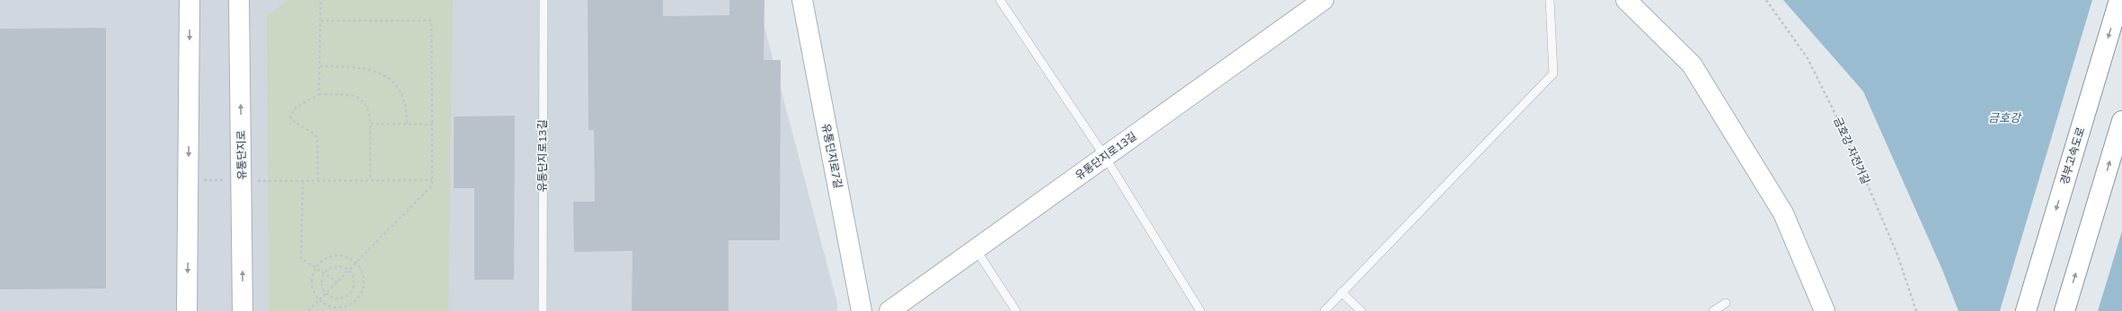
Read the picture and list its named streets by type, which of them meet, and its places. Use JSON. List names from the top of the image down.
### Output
{
  "streets": {
    "main road": [
      "유통단지로",
      "유통단지로13길",
      "유통단지로7길",
      "경부고속도로"
    ],
    "path": ["금호강 자전거길"]
  },
  "water": ["금호강"]
}
